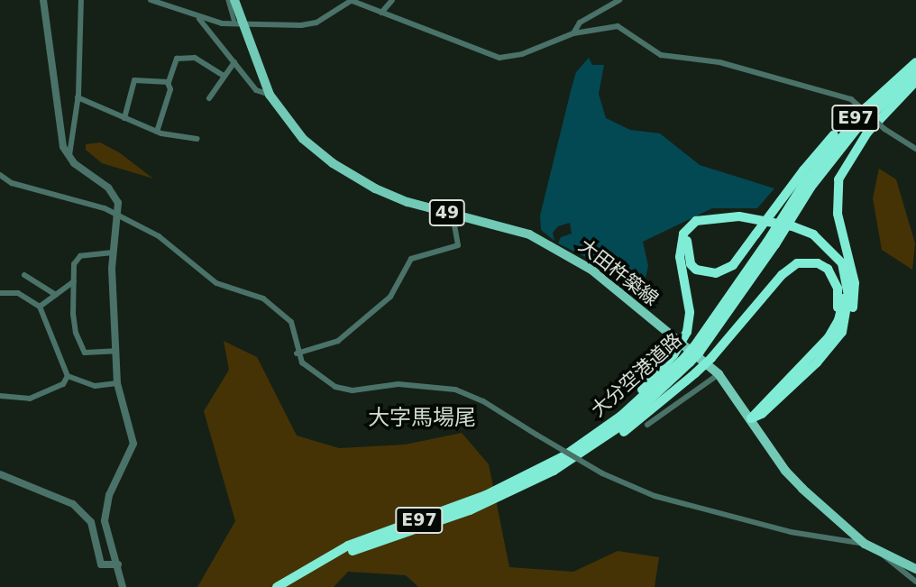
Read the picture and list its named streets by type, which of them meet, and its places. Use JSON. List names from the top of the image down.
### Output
{
  "streets": {
    "highway": ["E97", "大分空港道路"],
    "main road": ["49", "大田杵築線"]
  },
  "districts": ["大字馬場尾"]
}
